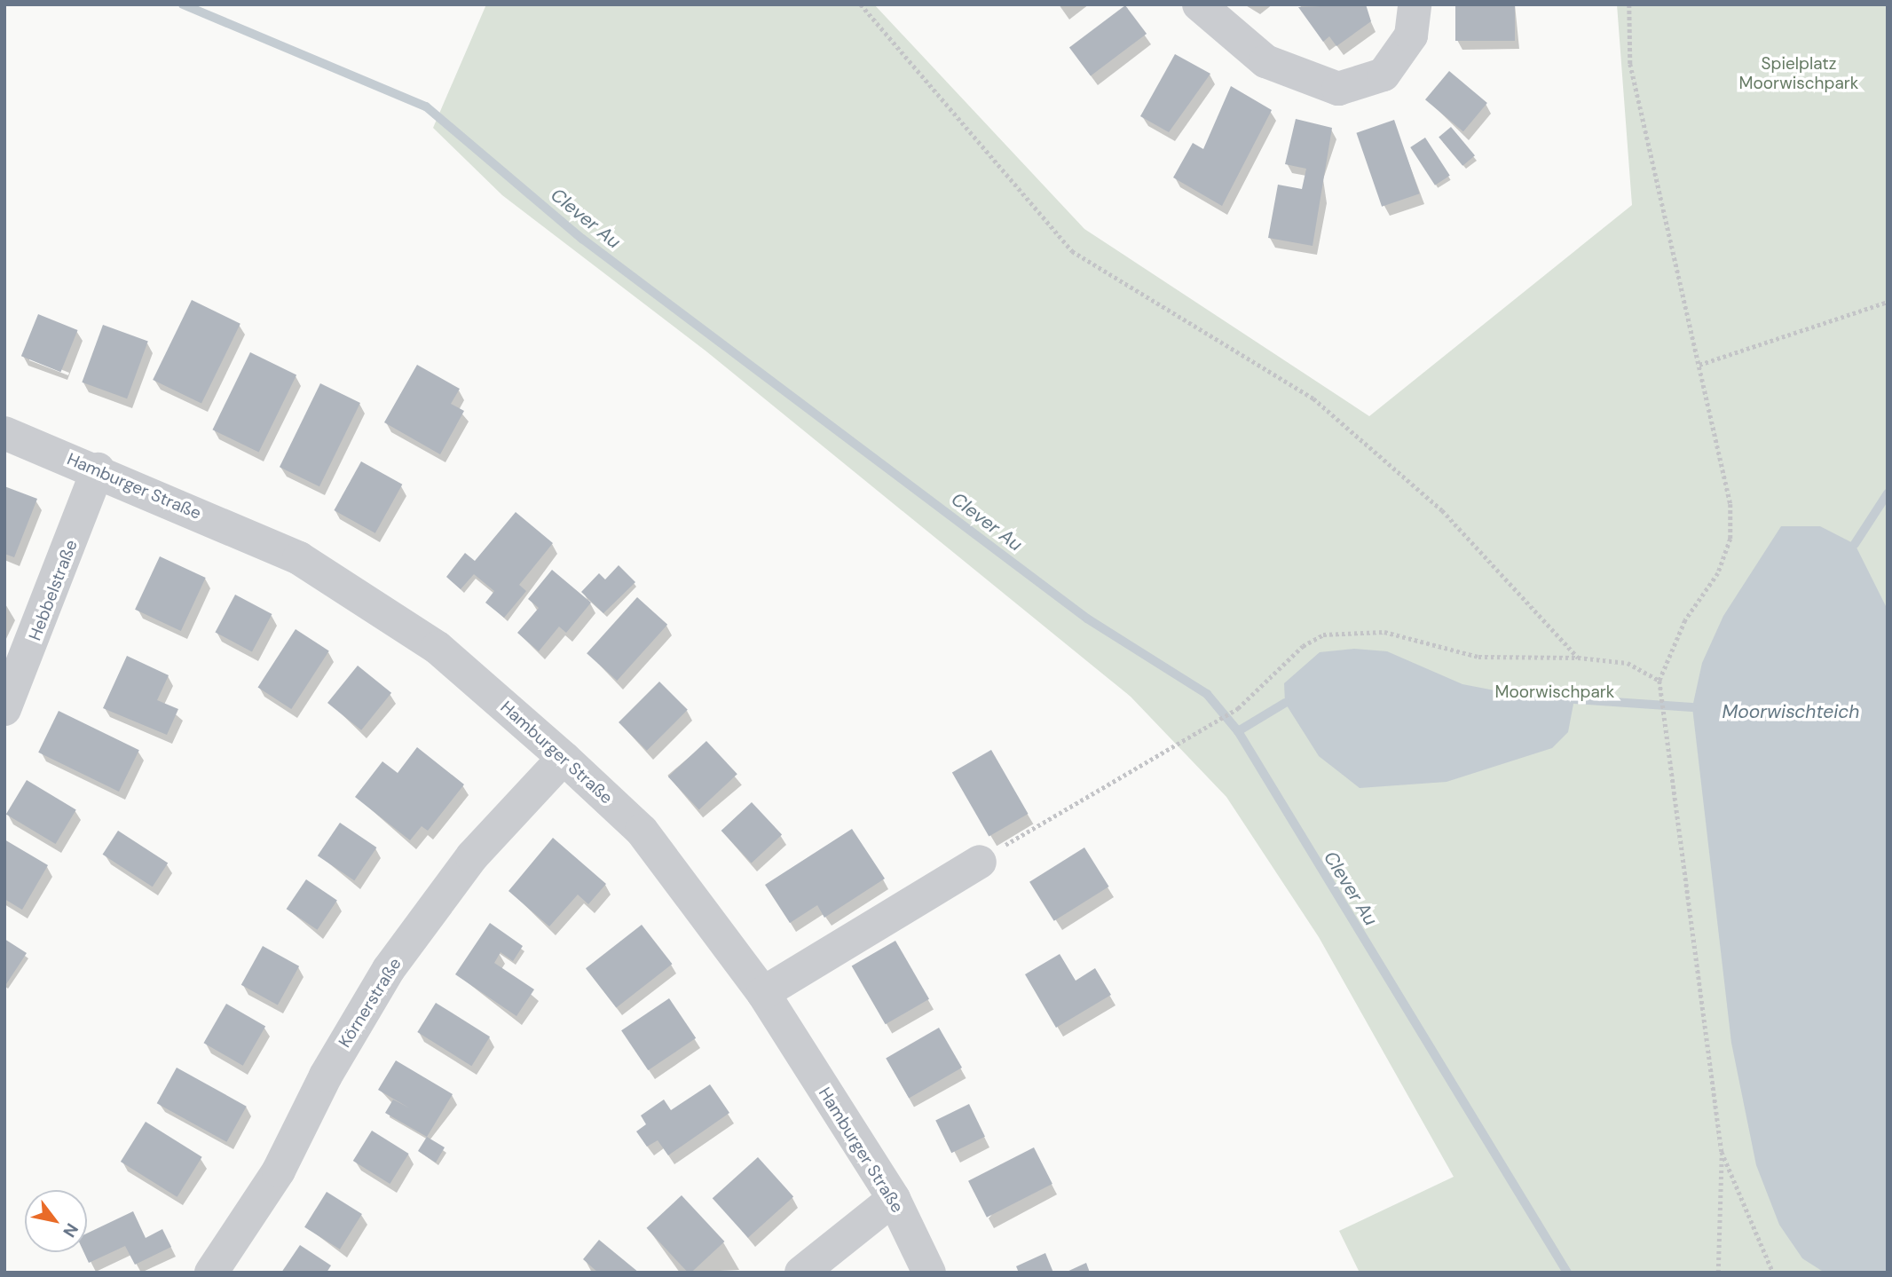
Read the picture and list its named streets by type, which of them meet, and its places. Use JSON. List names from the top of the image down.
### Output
{
  "streets": {
    "street": ["Hamburger Straße", "Hebbelstraße", "Körnerstraße"]
  },
  "crossings": [
    ["Hamburger Straße", "Hebbelstraße"],
    ["Hamburger Straße", "Körnerstraße"]
  ],
  "water": ["Clever Au", "Moorwischteich"],
  "parks": ["Spielplatz Moorwischpark", "Moorwischpark"],
  "north": "bottom right"
}
